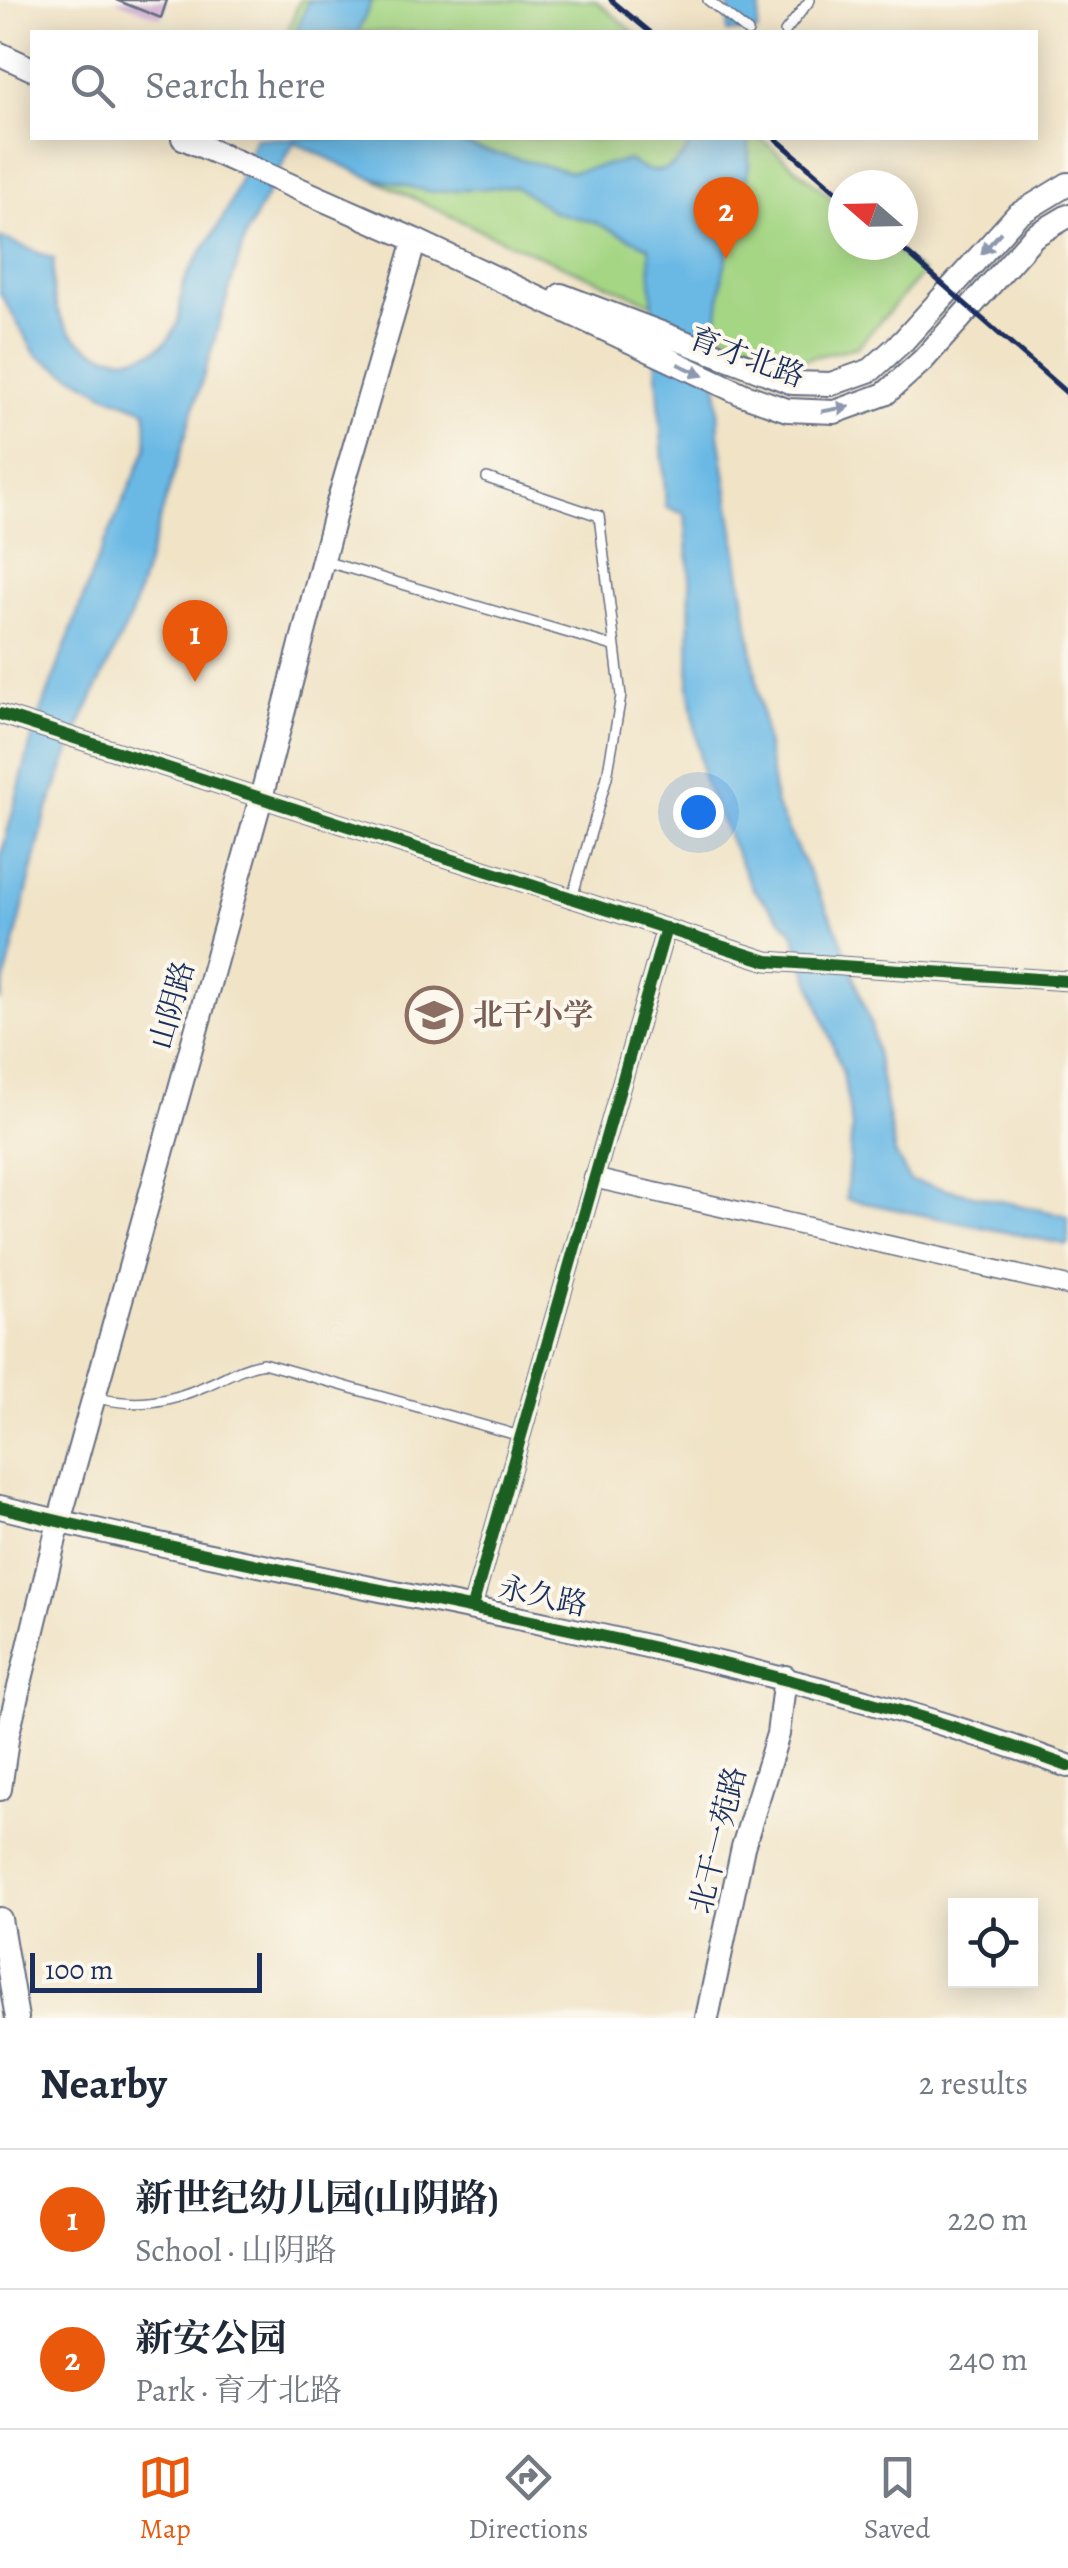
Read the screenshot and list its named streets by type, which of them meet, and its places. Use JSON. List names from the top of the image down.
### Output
{
  "streets": {
    "main road": [
      "育才北路",
      "山阴路",
      "永久路",
      "北干一苑路"
    ]
  },
  "crossings": [
    ["育才北路", "山阴路"],
    ["山阴路", "永久路"],
    ["永久路", "北干一苑路"]
  ],
  "places": {
    "school or university": ["北干小学"]
  },
  "scale_bar": "100 m",
  "north": "left",
  "page": {
    "search": "Search here",
    "pins": ["2", "1"],
    "scale": "100 m",
    "heading": ["Nearby", "2 results"],
    "list": [
      {
        "mark": "1",
        "name": "新世纪幼儿园(山阴路)",
        "note": "School · 山阴路",
        "value": "220 m"
      },
      {
        "mark": "2",
        "name": "新安公园",
        "note": "Park · 育才北路",
        "value": "240 m"
      }
    ],
    "nav": ["Map", "Directions", "Saved"]
  }
}
